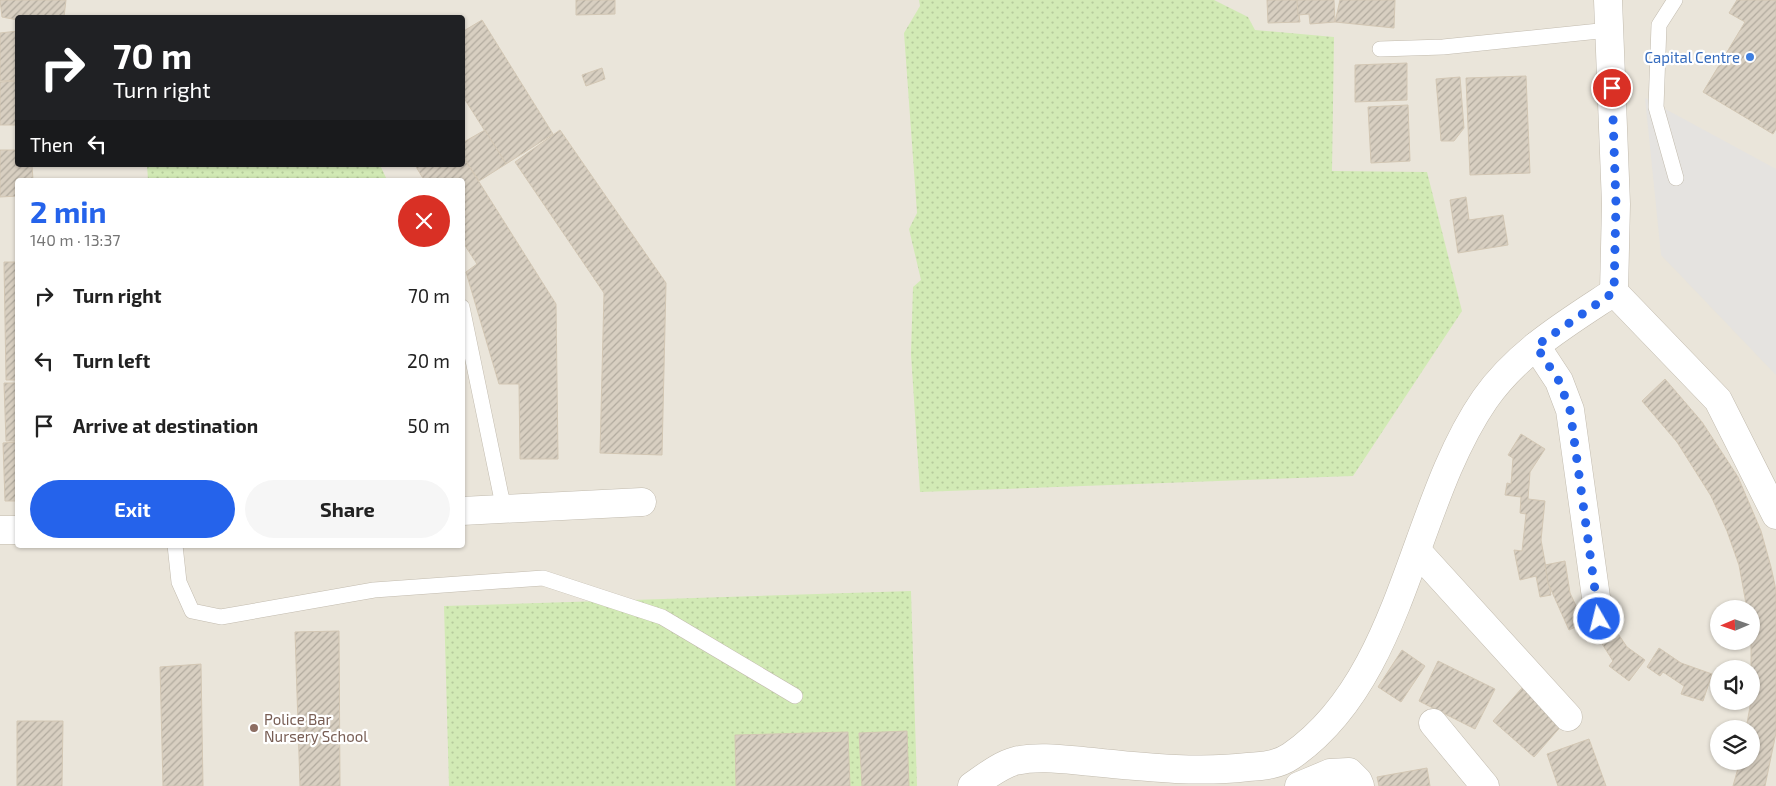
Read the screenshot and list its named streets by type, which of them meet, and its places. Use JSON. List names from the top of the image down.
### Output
{
  "places": ["Capital Centre", "Police Bar Nursery School"],
  "north": "left",
  "page": {
    "turn": ["70 m", "Turn right"],
    "then": "Then",
    "heading": ["2 min", "140 m · 13:37"],
    "list": [
      {
        "name": "Turn right",
        "value": "70 m"
      },
      {
        "name": "Turn left",
        "value": "20 m"
      },
      {
        "name": "Arrive at destination",
        "value": "50 m"
      }
    ],
    "buttons": ["Exit", "Share"]
  }
}
